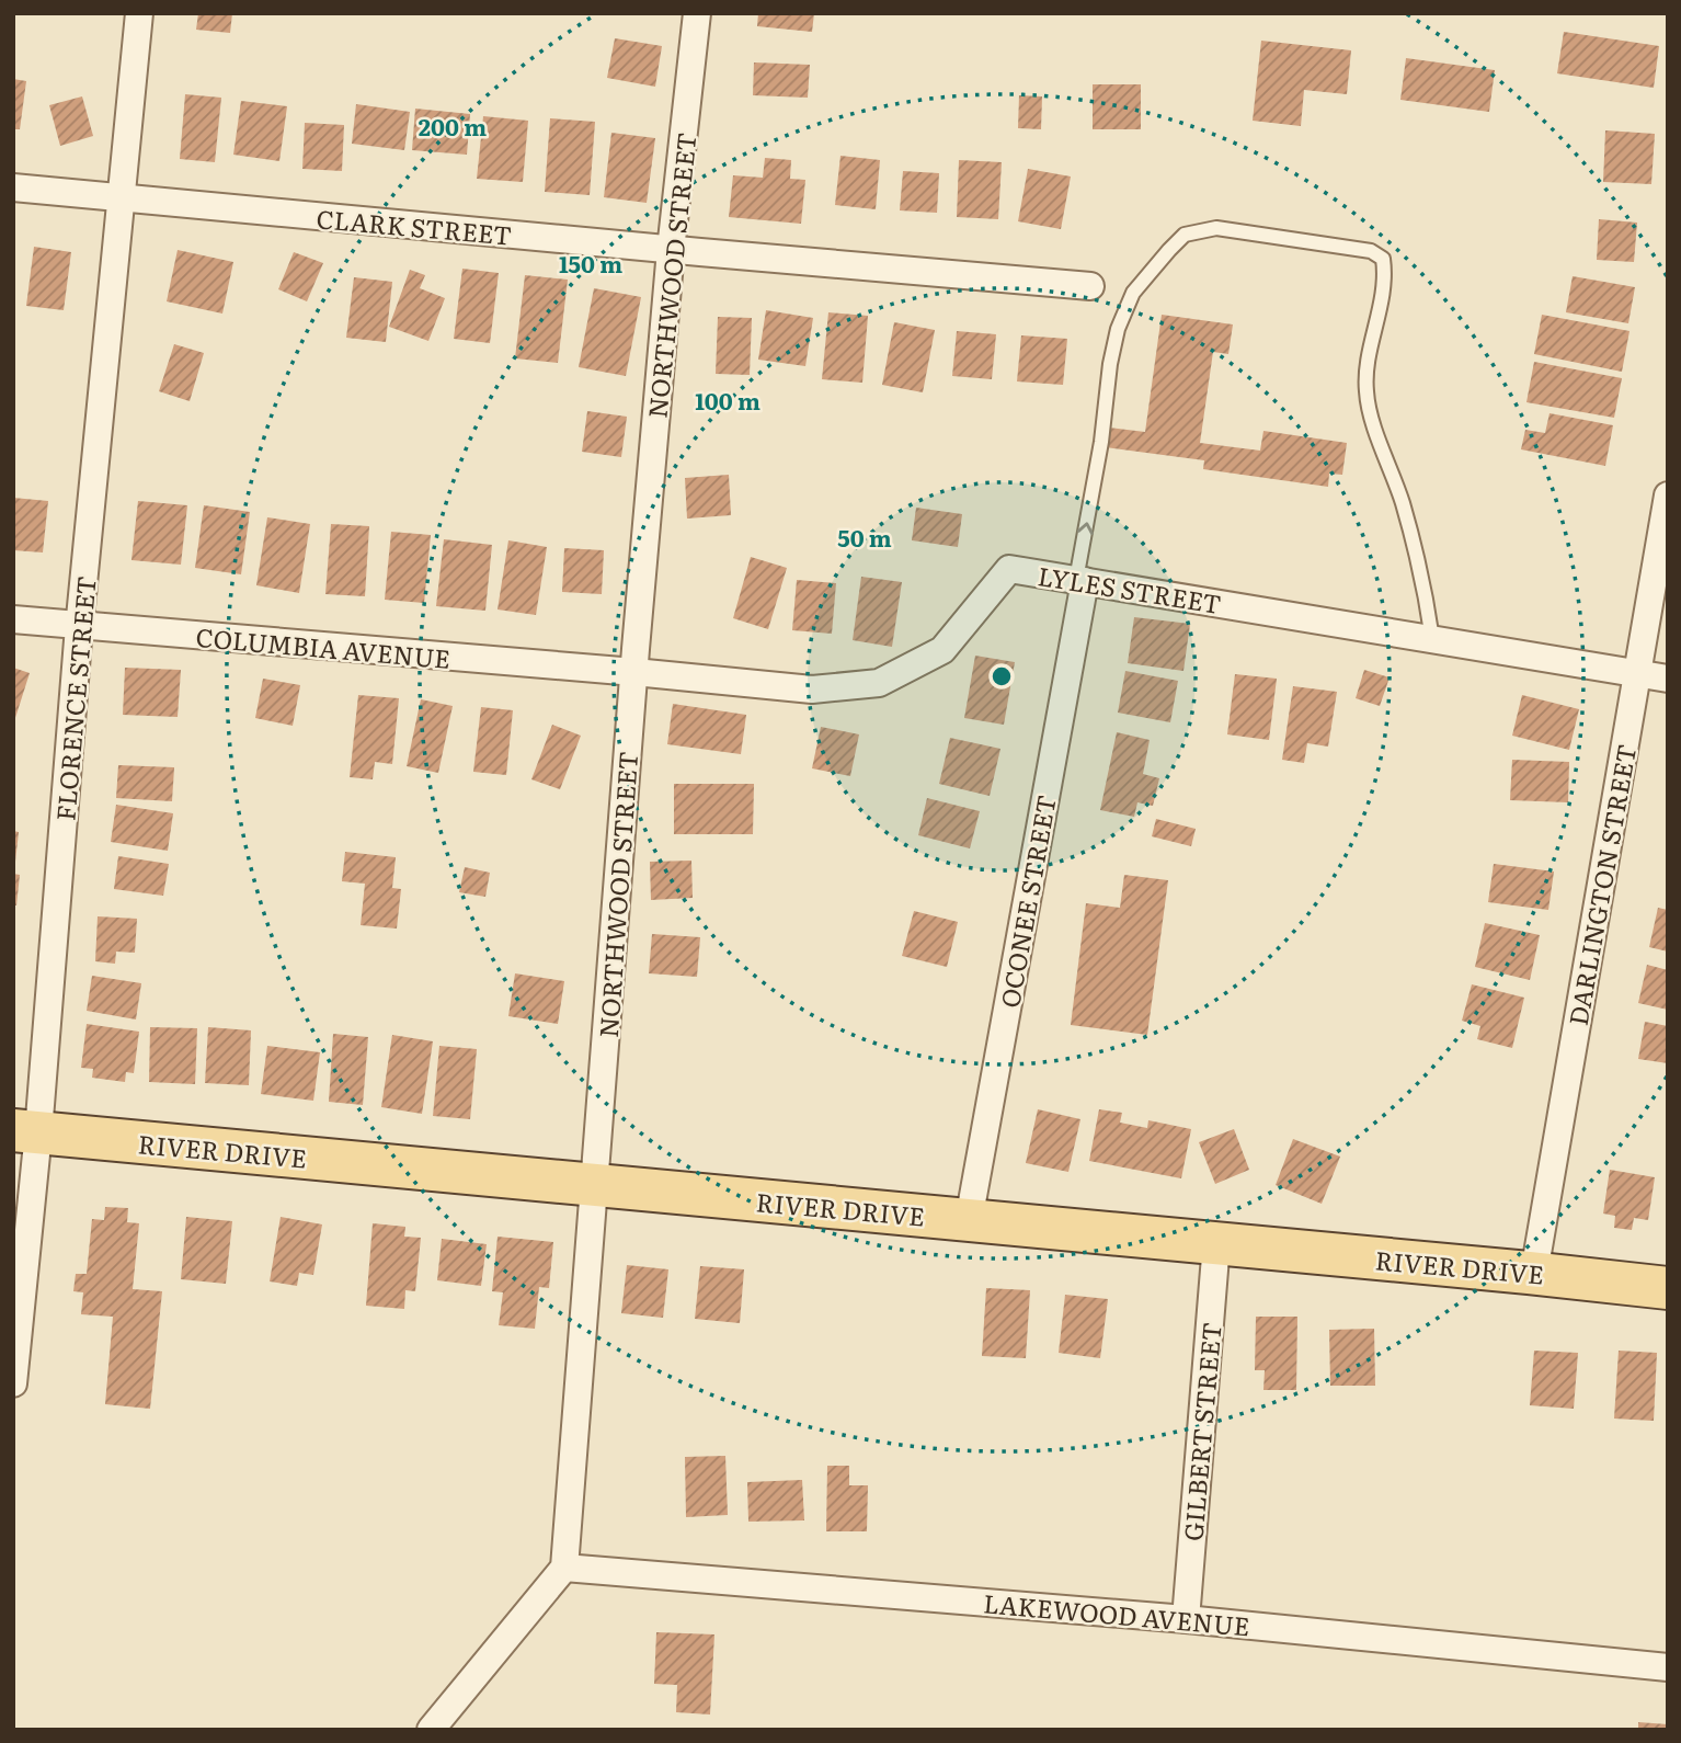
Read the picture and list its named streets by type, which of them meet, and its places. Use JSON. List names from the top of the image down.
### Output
{
  "streets": {
    "main road": ["RIVER DRIVE"],
    "street": [
      "CLARK STREET",
      "NORTHWOOD STREET",
      "LYLES STREET",
      "COLUMBIA AVENUE",
      "FLORENCE STREET",
      "DARLINGTON STREET",
      "OCONEE STREET",
      "GILBERT STREET",
      "LAKEWOOD AVENUE"
    ]
  },
  "crossings": [
    ["CLARK STREET", "NORTHWOOD STREET"],
    ["CLARK STREET", "FLORENCE STREET"],
    ["NORTHWOOD STREET", "LYLES STREET"],
    ["NORTHWOOD STREET", "COLUMBIA AVENUE"],
    ["NORTHWOOD STREET", "RIVER DRIVE"],
    ["NORTHWOOD STREET", "LAKEWOOD AVENUE"],
    ["LYLES STREET", "COLUMBIA AVENUE"],
    ["LYLES STREET", "DARLINGTON STREET"],
    ["LYLES STREET", "OCONEE STREET"],
    ["COLUMBIA AVENUE", "FLORENCE STREET"],
    ["FLORENCE STREET", "RIVER DRIVE"],
    ["DARLINGTON STREET", "RIVER DRIVE"],
    ["OCONEE STREET", "RIVER DRIVE"],
    ["RIVER DRIVE", "GILBERT STREET"],
    ["GILBERT STREET", "LAKEWOOD AVENUE"]
  ],
  "rings": [
    "200 m",
    "150 m",
    "100 m",
    "50 m"
  ]
}
